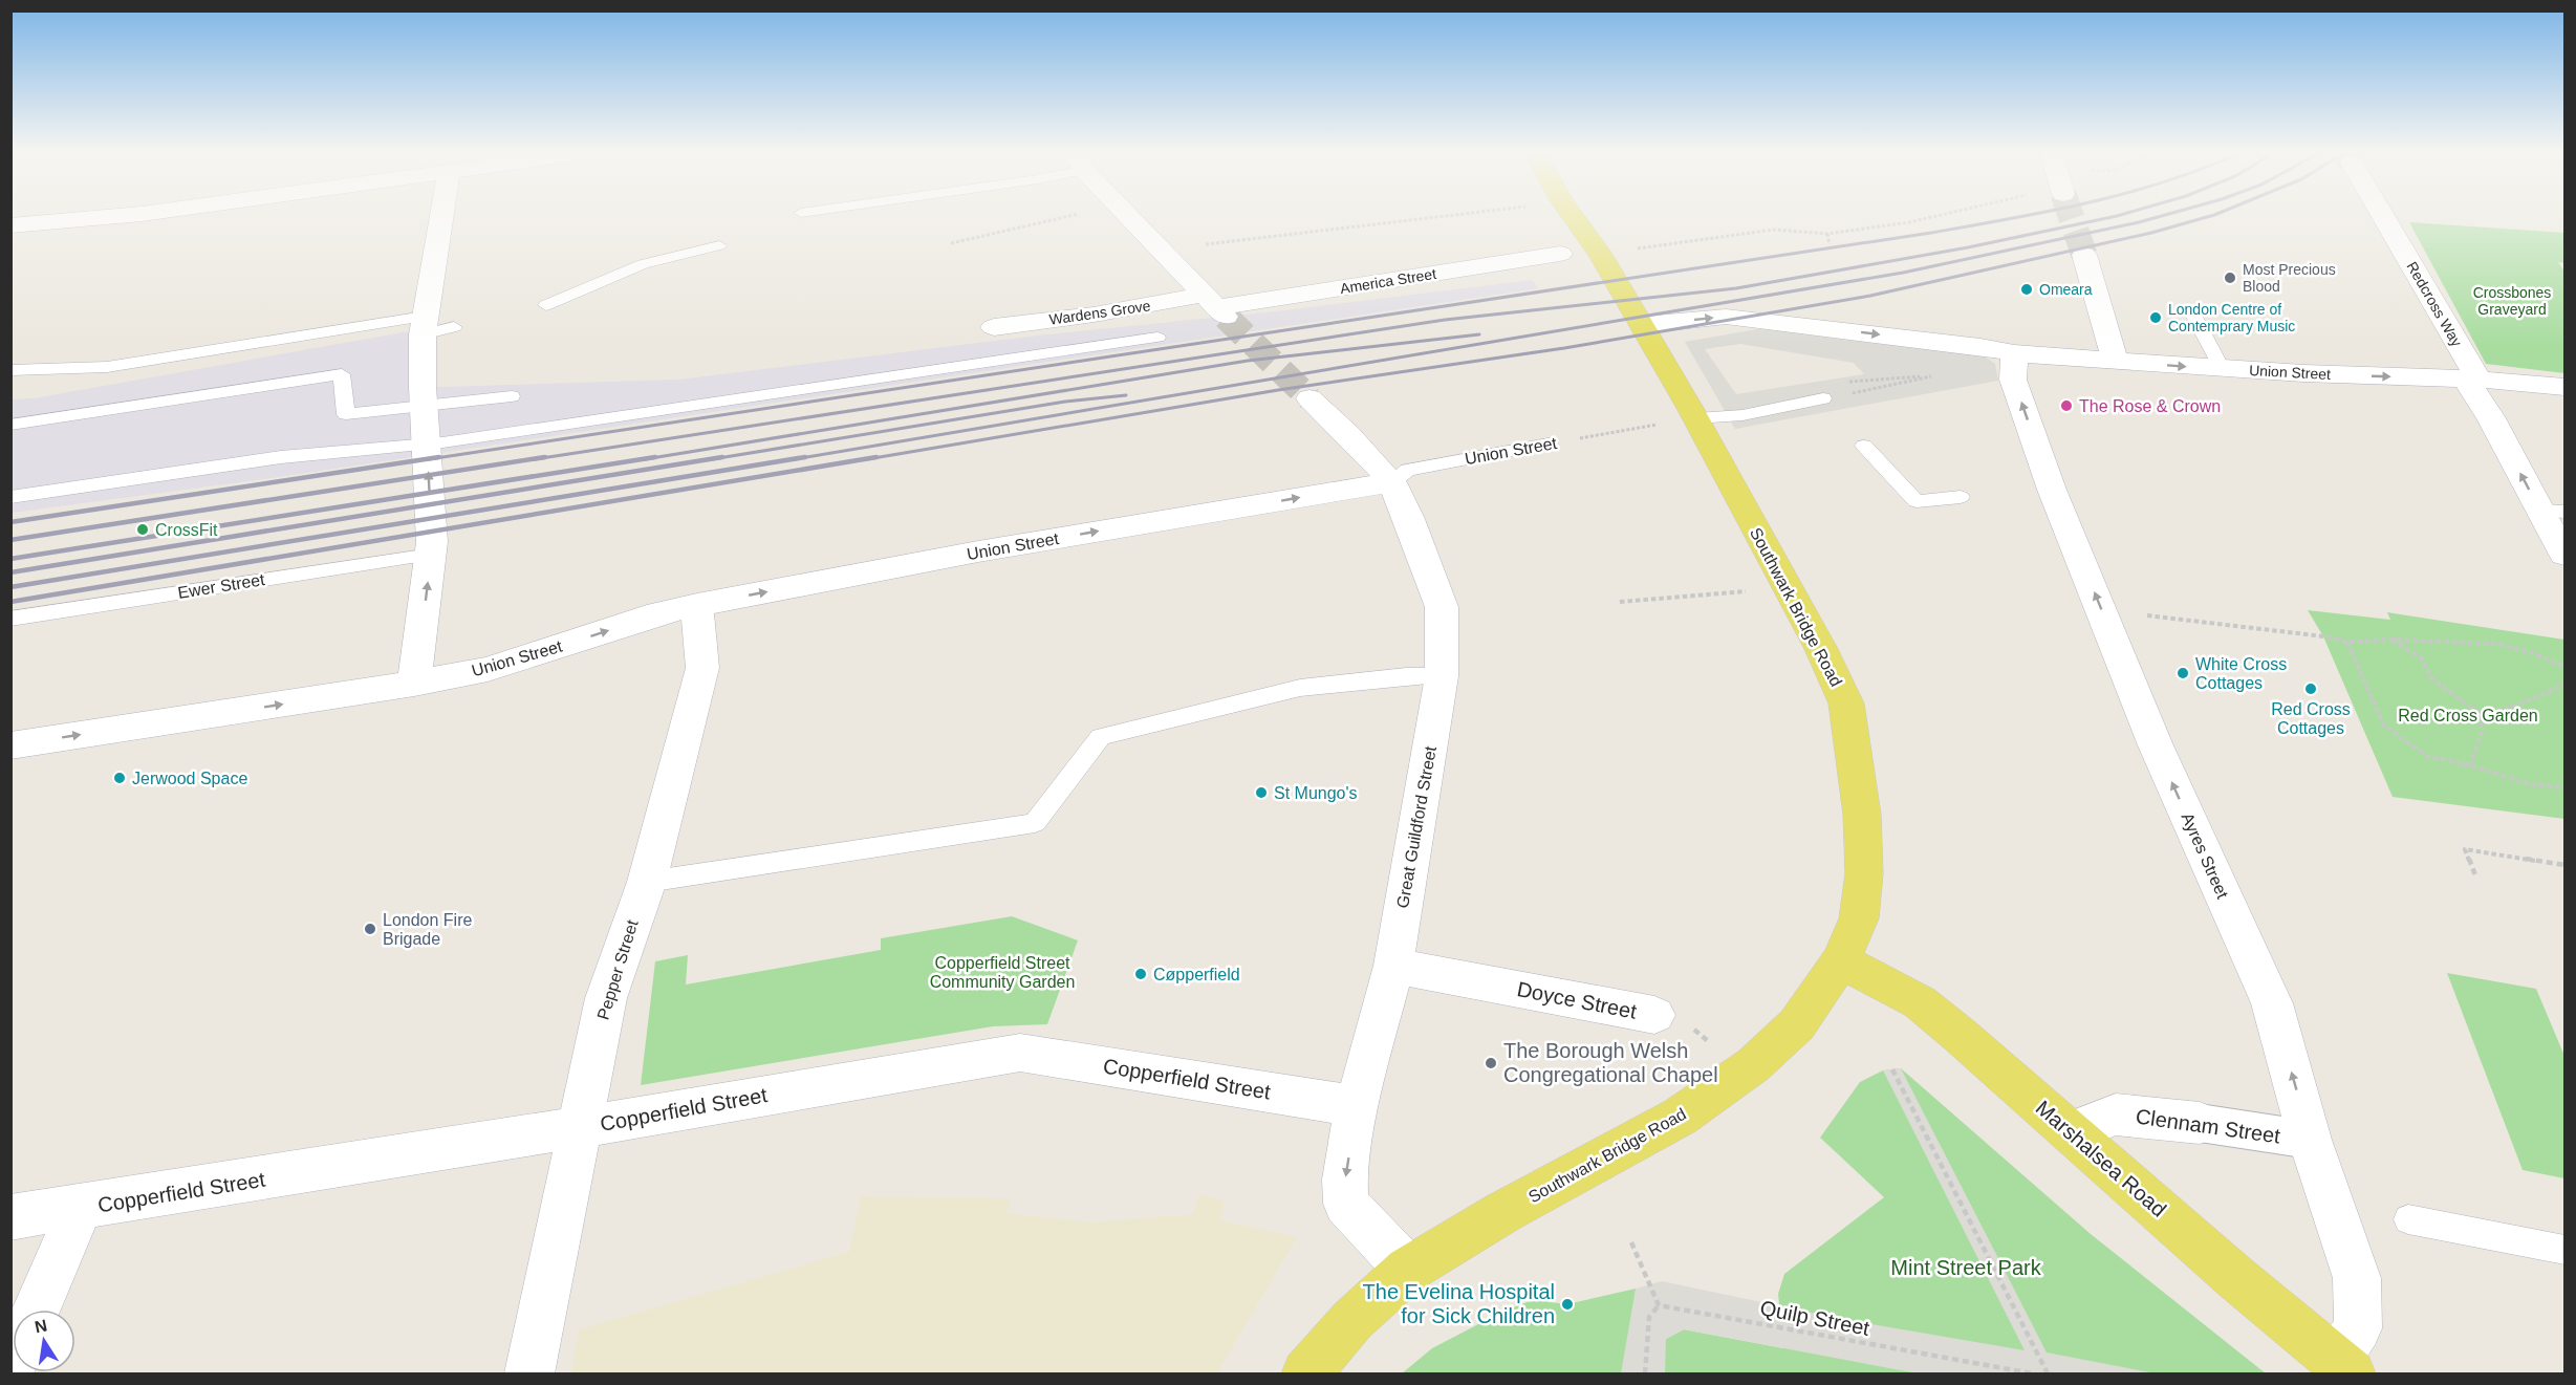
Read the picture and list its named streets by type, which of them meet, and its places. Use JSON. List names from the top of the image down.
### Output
{
  "streets": {
    "main road": ["Southwark Bridge Road", "Marshalsea Road"],
    "street": [
      "America Street",
      "Redcross Way",
      "Wardens Grove",
      "Union Street",
      "Great Guildford Street",
      "Ayres Street",
      "Pepper Street",
      "Doyce Street",
      "Copperfield Street",
      "Clennam Street"
    ],
    "lane": ["Ewer Street"],
    "path": ["Quilp Street"]
  },
  "crossings": [
    ["America Street", "Wardens Grove"],
    ["Redcross Way", "Union Street"],
    ["Union Street", "Southwark Bridge Road"],
    ["Union Street", "Great Guildford Street"],
    ["Union Street", "Ayres Street"],
    ["Union Street", "Pepper Street"],
    ["Southwark Bridge Road", "Great Guildford Street"],
    ["Southwark Bridge Road", "Doyce Street"],
    ["Southwark Bridge Road", "Marshalsea Road"],
    ["Great Guildford Street", "Doyce Street"],
    ["Great Guildford Street", "Copperfield Street"],
    ["Ayres Street", "Clennam Street"],
    ["Ayres Street", "Marshalsea Road"],
    ["Pepper Street", "Copperfield Street"],
    ["Clennam Street", "Marshalsea Road"]
  ],
  "one_way": ["Redcross Way", "Union Street", "Ayres Street"],
  "parks": [
    "Crossbones Graveyard",
    "Red Cross Garden",
    "Copperfield Street Community Garden",
    "Mint Street Park"
  ],
  "places": [
    "Most Precious Blood",
    "Omeara",
    "London Centre of Contemprary Music",
    "The Rose & Crown",
    "CrossFit",
    "White Cross Cottages",
    "Red Cross Cottages",
    "Jerwood Space",
    "St Mungo's",
    "London Fire Brigade",
    "Cøpperfield",
    "The Borough Welsh Congregational Chapel",
    "The Evelina Hospital for Sick Children"
  ],
  "north": "top"
}
